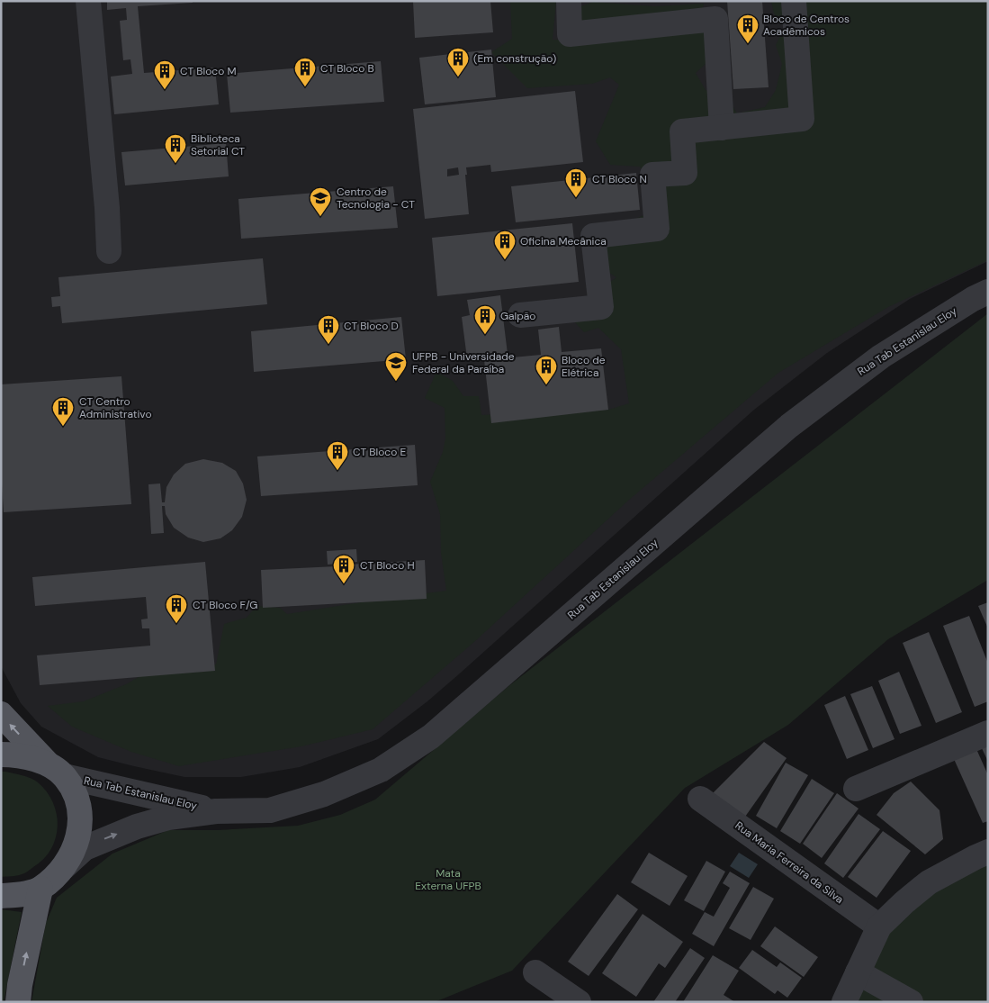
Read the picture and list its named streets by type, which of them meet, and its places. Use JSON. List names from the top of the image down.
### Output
{
  "streets": {
    "street": ["Rua Tab Estanislau Eloy", "Rua Maria Ferreira da Silva"]
  },
  "parks": ["Mata Externa UFPB"],
  "places": {
    "building": [
      "Bloco de Centros Acadêmicos",
      "(Em construção)",
      "CT Bloco B",
      "CT Bloco M",
      "Biblioteca Setorial CT",
      "CT Bloco N",
      "Oficina Mecânica",
      "Galpão",
      "CT Bloco D",
      "Bloco de Elétrica",
      "CT Centro Administrativo",
      "CT Bloco E",
      "CT Bloco H",
      "CT Bloco F/G"
    ],
    "school or university": ["Centro de Tecnologia - CT", "UFPB - Universidade Federal da Paraíba"]
  }
}
